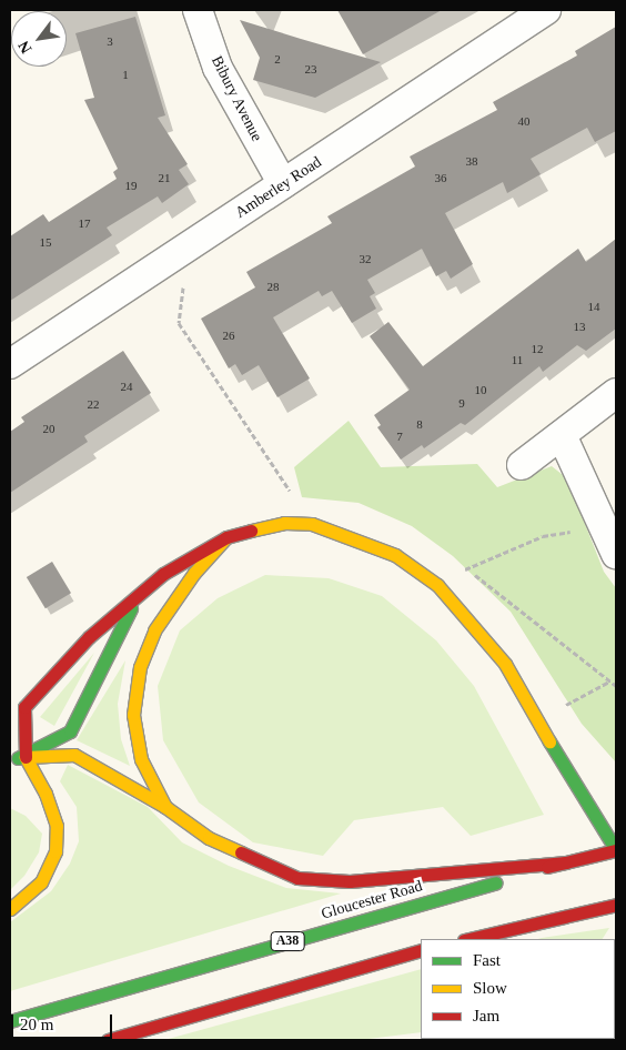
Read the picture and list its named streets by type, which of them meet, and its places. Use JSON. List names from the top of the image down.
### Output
{
  "streets": {
    "main road": ["Gloucester Road", "A38"],
    "street": ["Bibury Avenue", "Amberley Road"]
  },
  "crossings": [
    ["Bibury Avenue", "Amberley Road"]
  ],
  "house_numbers": [
    "3",
    "2",
    "23",
    "1",
    "40",
    "38",
    "21",
    "36",
    "19",
    "17",
    "15",
    "32",
    "28",
    "14",
    "13",
    "26",
    "12",
    "11",
    "24",
    "10",
    "9",
    "22",
    "8",
    "20",
    "7"
  ],
  "legend": ["Fast", "Slow", "Jam"],
  "scale_bar": "20 m",
  "north": "bottom left"
}
